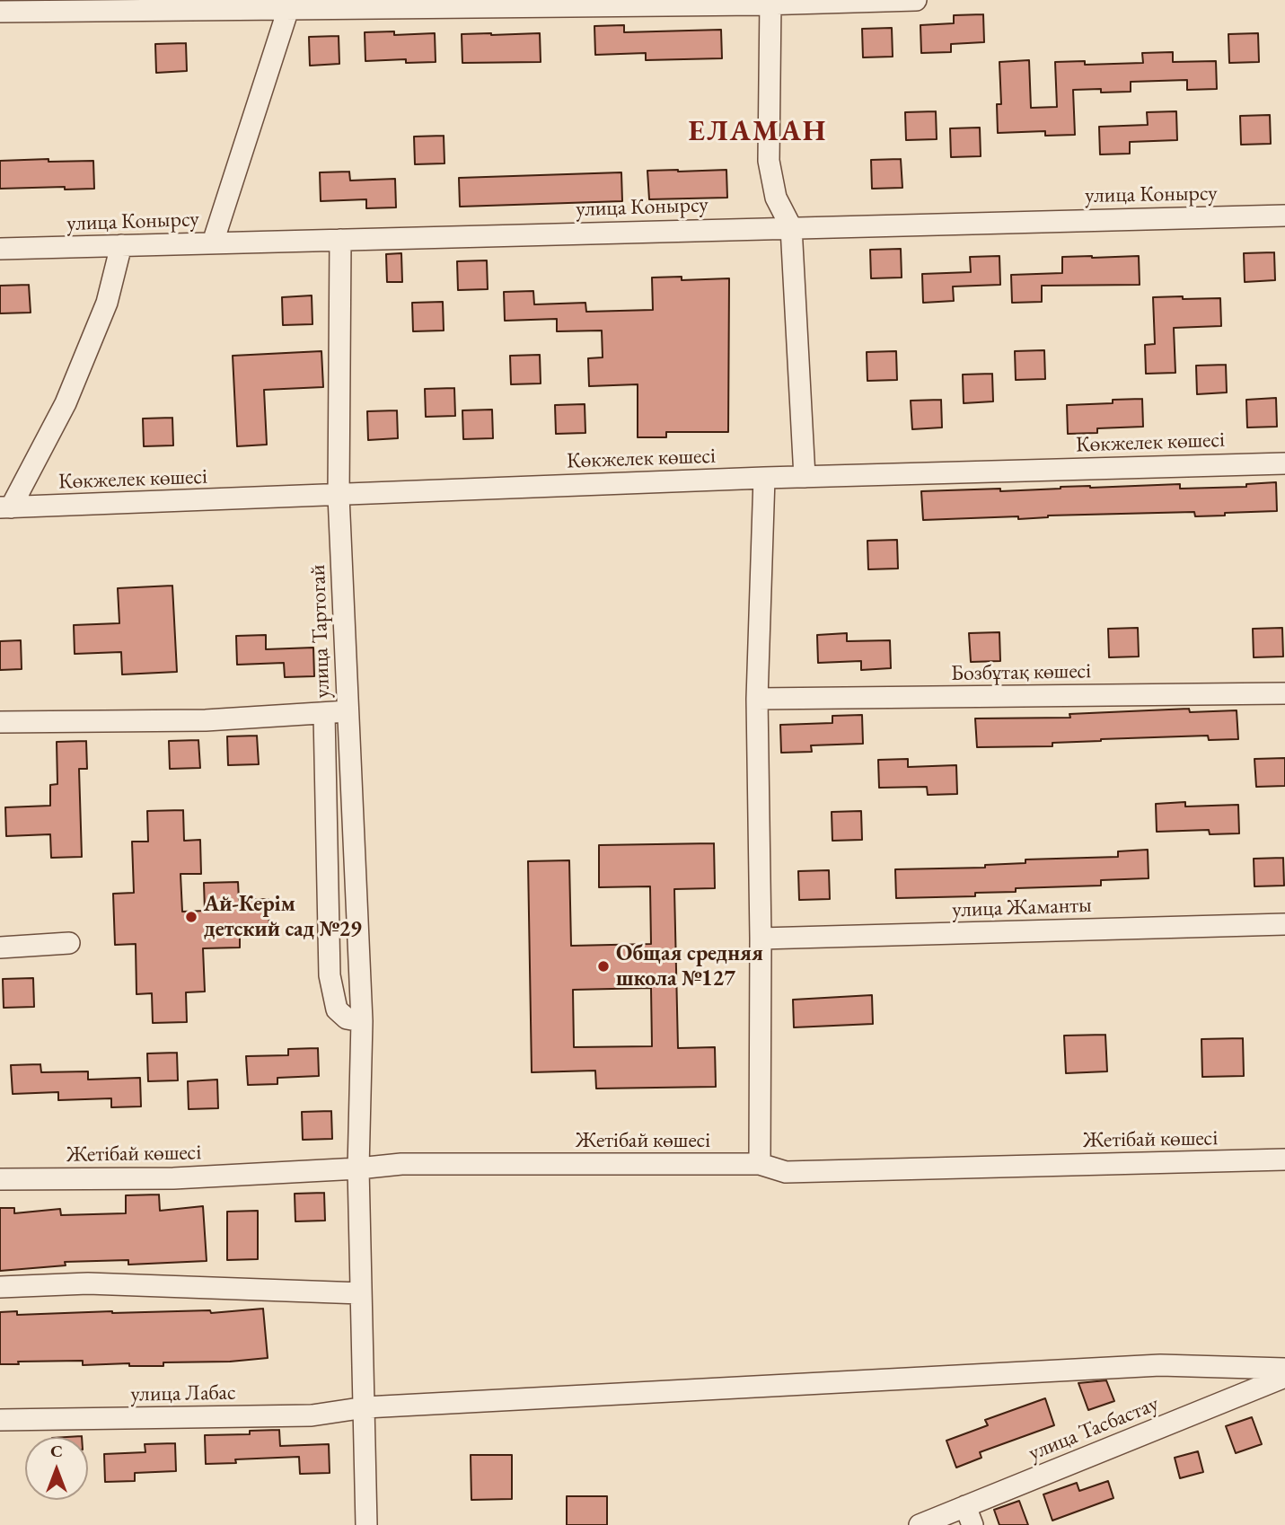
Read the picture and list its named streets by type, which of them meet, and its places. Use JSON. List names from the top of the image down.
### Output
{
  "streets": {
    "street": [
      "улица Конырсу",
      "Көкжелек көшесі",
      "улица Тартогай",
      "Бозбұтақ көшесі",
      "улица Жаманты",
      "Жетібай көшесі",
      "улица Лабас",
      "улица Тасбастау"
    ]
  },
  "crossings": [
    ["улица Конырсу", "улица Тартогай"],
    ["Көкжелек көшесі", "улица Тартогай"],
    ["улица Тартогай", "Жетібай көшесі"],
    ["улица Тартогай", "улица Лабас"]
  ],
  "districts": ["ЕЛАМАН"],
  "places": ["Ай-Керім детский сад №29", "Общая средняя школа №127"],
  "north": "top"
}
